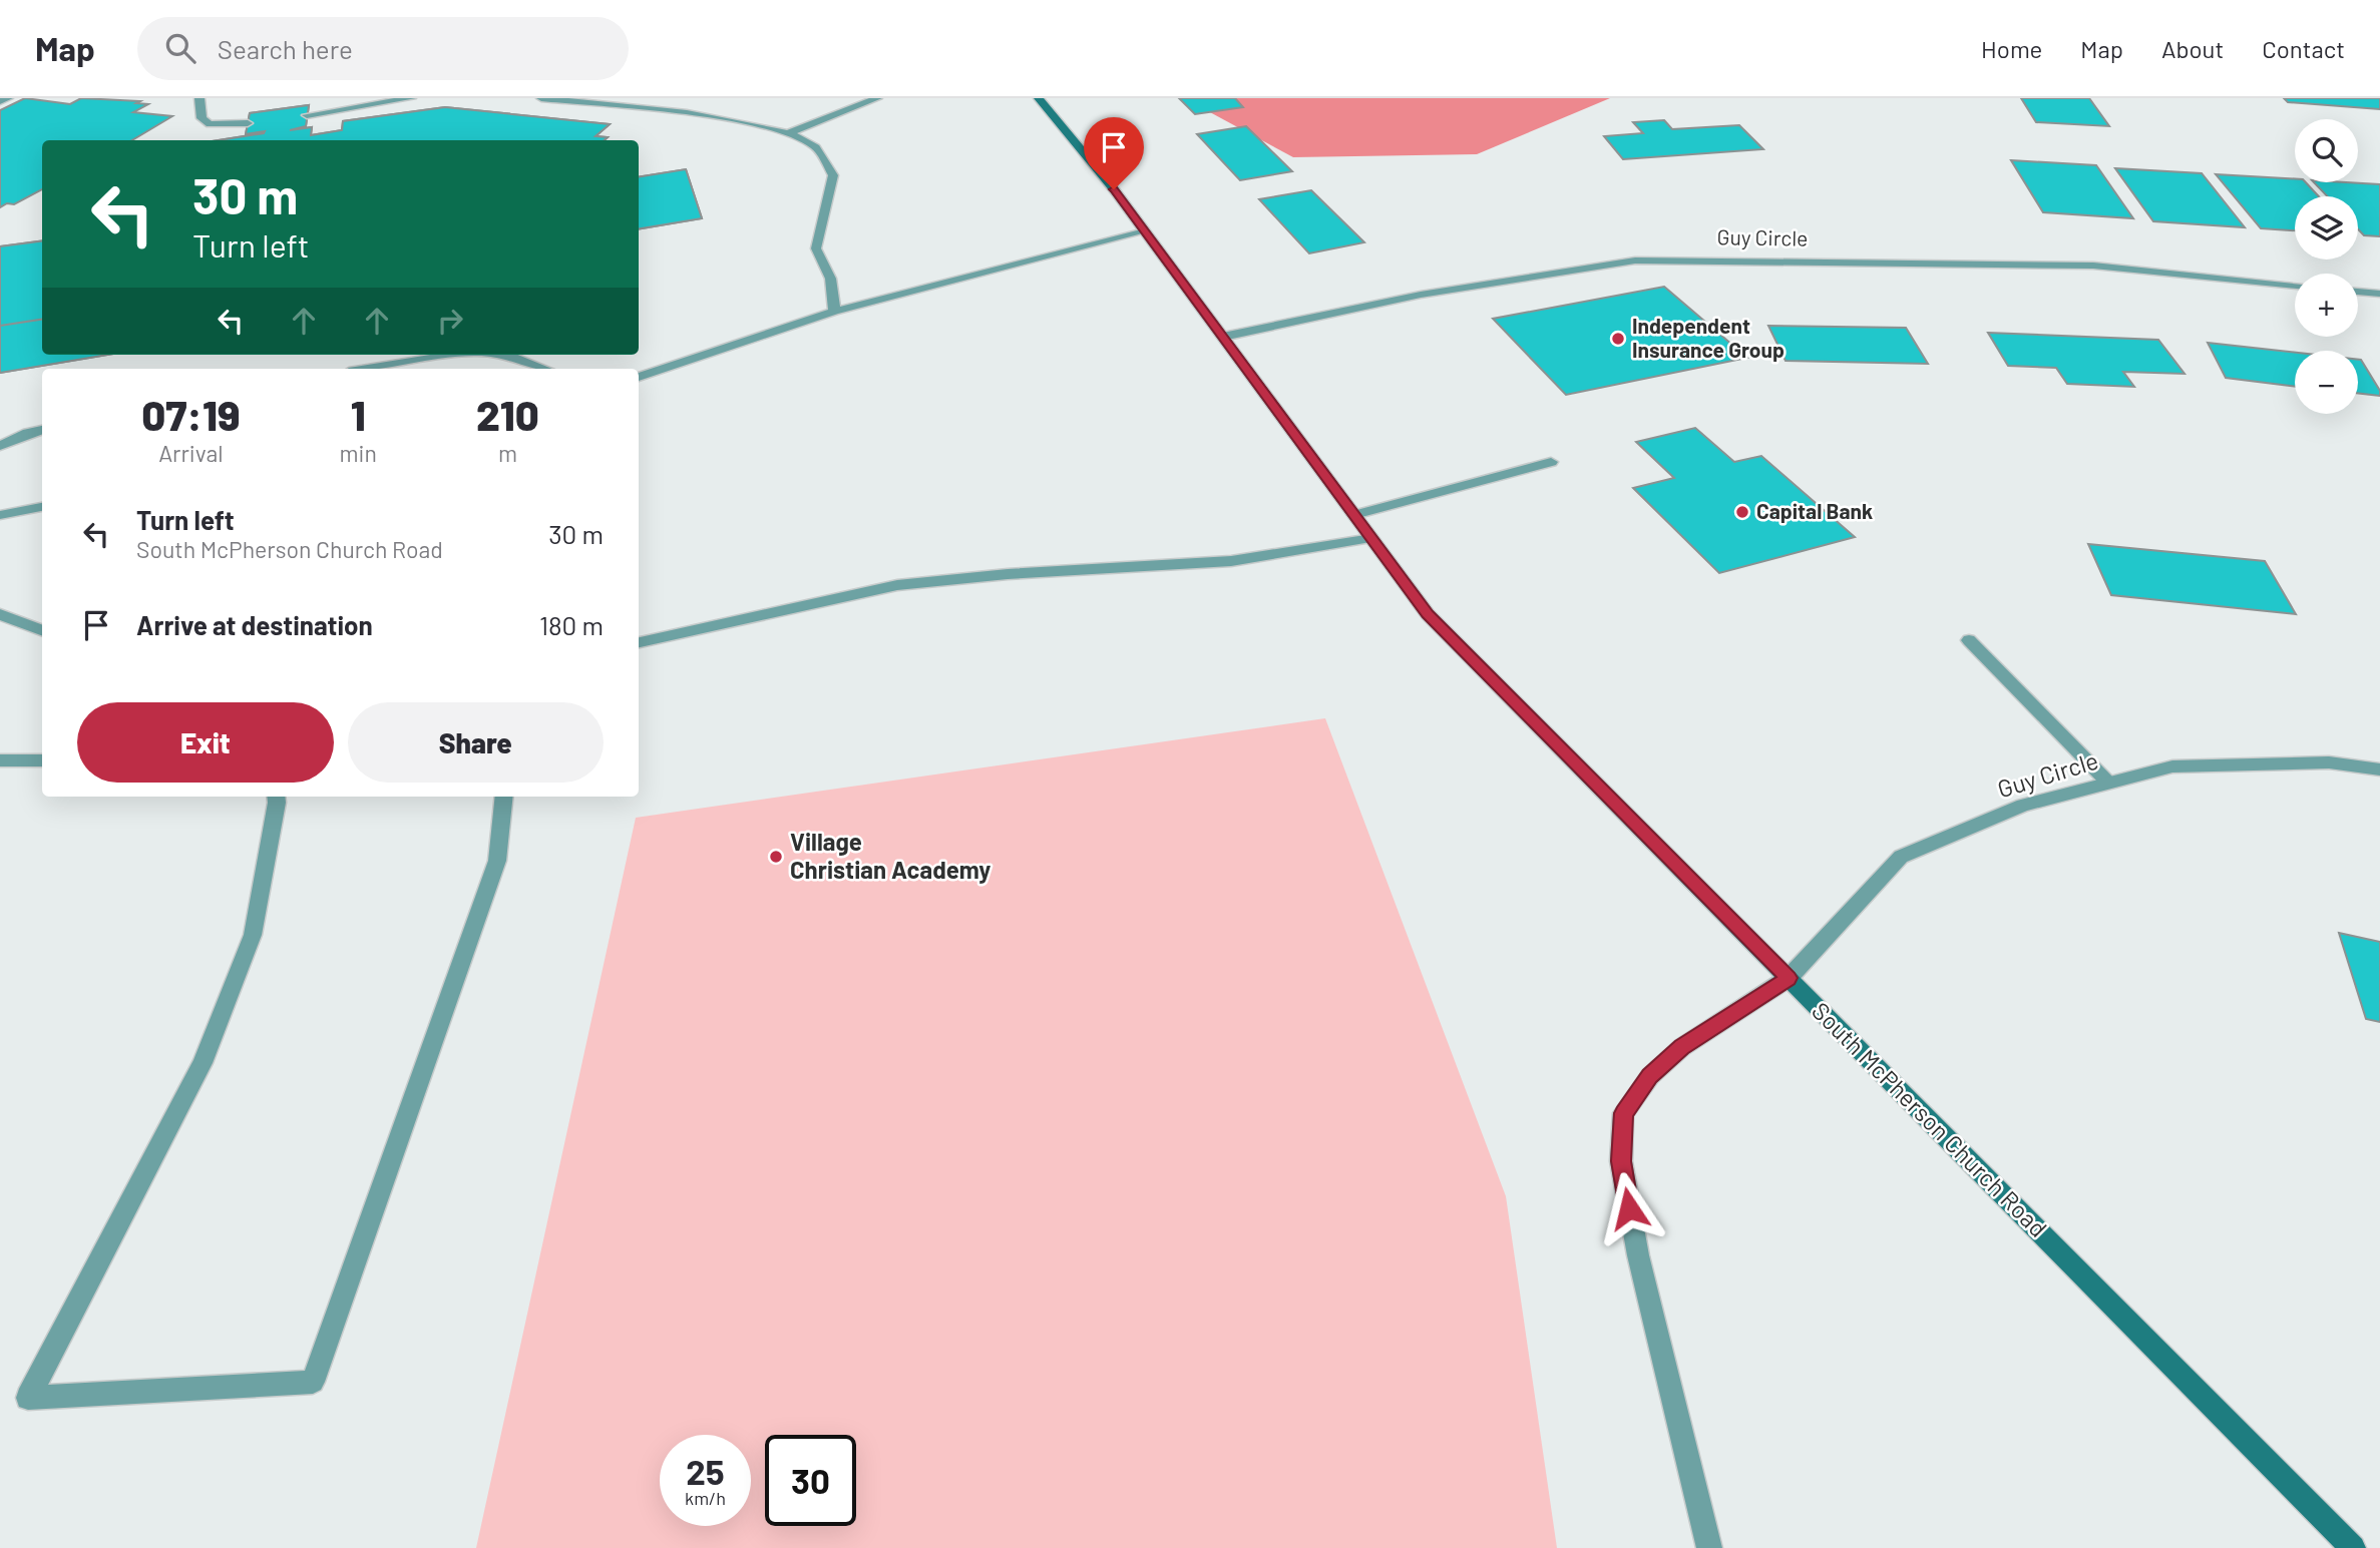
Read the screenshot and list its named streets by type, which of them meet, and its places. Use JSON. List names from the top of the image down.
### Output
{
  "streets": {
    "main road": ["South McPherson Church Road"],
    "street": ["Guy Circle"]
  },
  "crossings": [
    ["Guy Circle", "South McPherson Church Road"]
  ],
  "places": ["Independent Insurance Group", "Capital Bank", "Village Christian Academy"],
  "page": {
    "header": "Map",
    "search": "Search here",
    "nav": [
      "Home",
      "Map",
      "About",
      "Contact"
    ],
    "map_buttons": ["+", "−"],
    "turn": ["30 m", "Turn left"],
    "eta": [
      "07:19",
      "Arrival",
      "1",
      "min",
      "210",
      "m"
    ],
    "list": [
      {
        "name": "Turn left",
        "note": "South McPherson Church Road",
        "value": "30 m"
      },
      {
        "name": "Arrive at destination",
        "value": "180 m"
      }
    ],
    "buttons": ["Exit", "Share"],
    "speed": "25 km/h",
    "limit": "30"
  }
}
